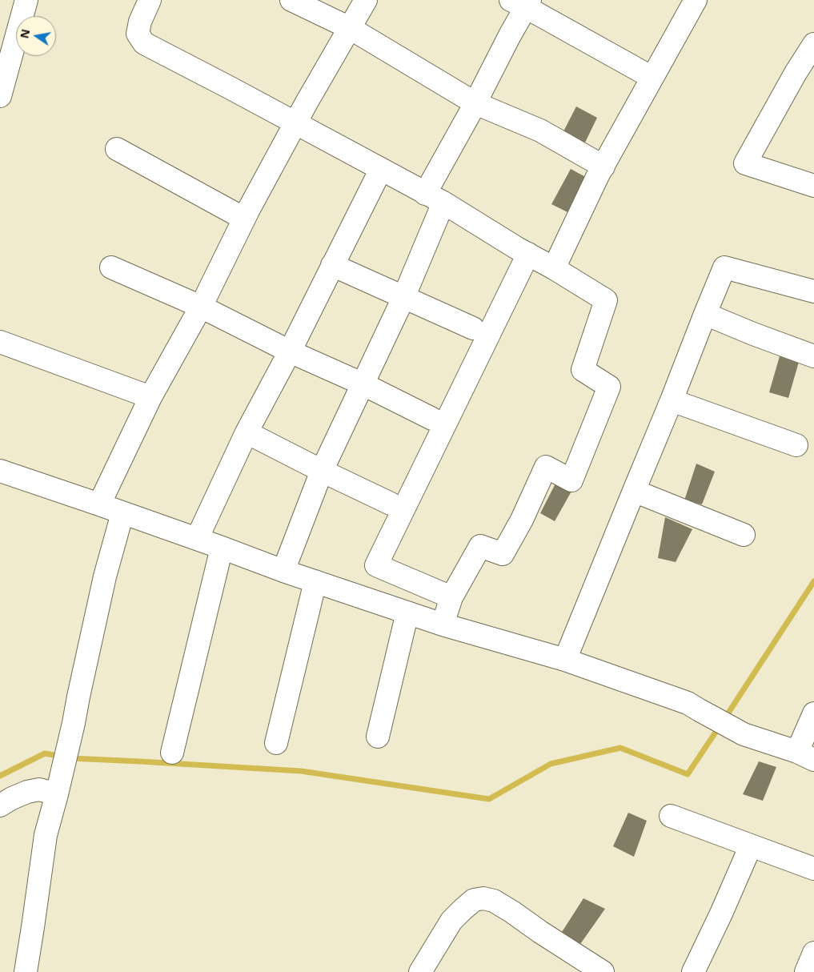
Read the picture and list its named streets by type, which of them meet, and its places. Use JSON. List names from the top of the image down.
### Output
{
  "north": "left"
}
